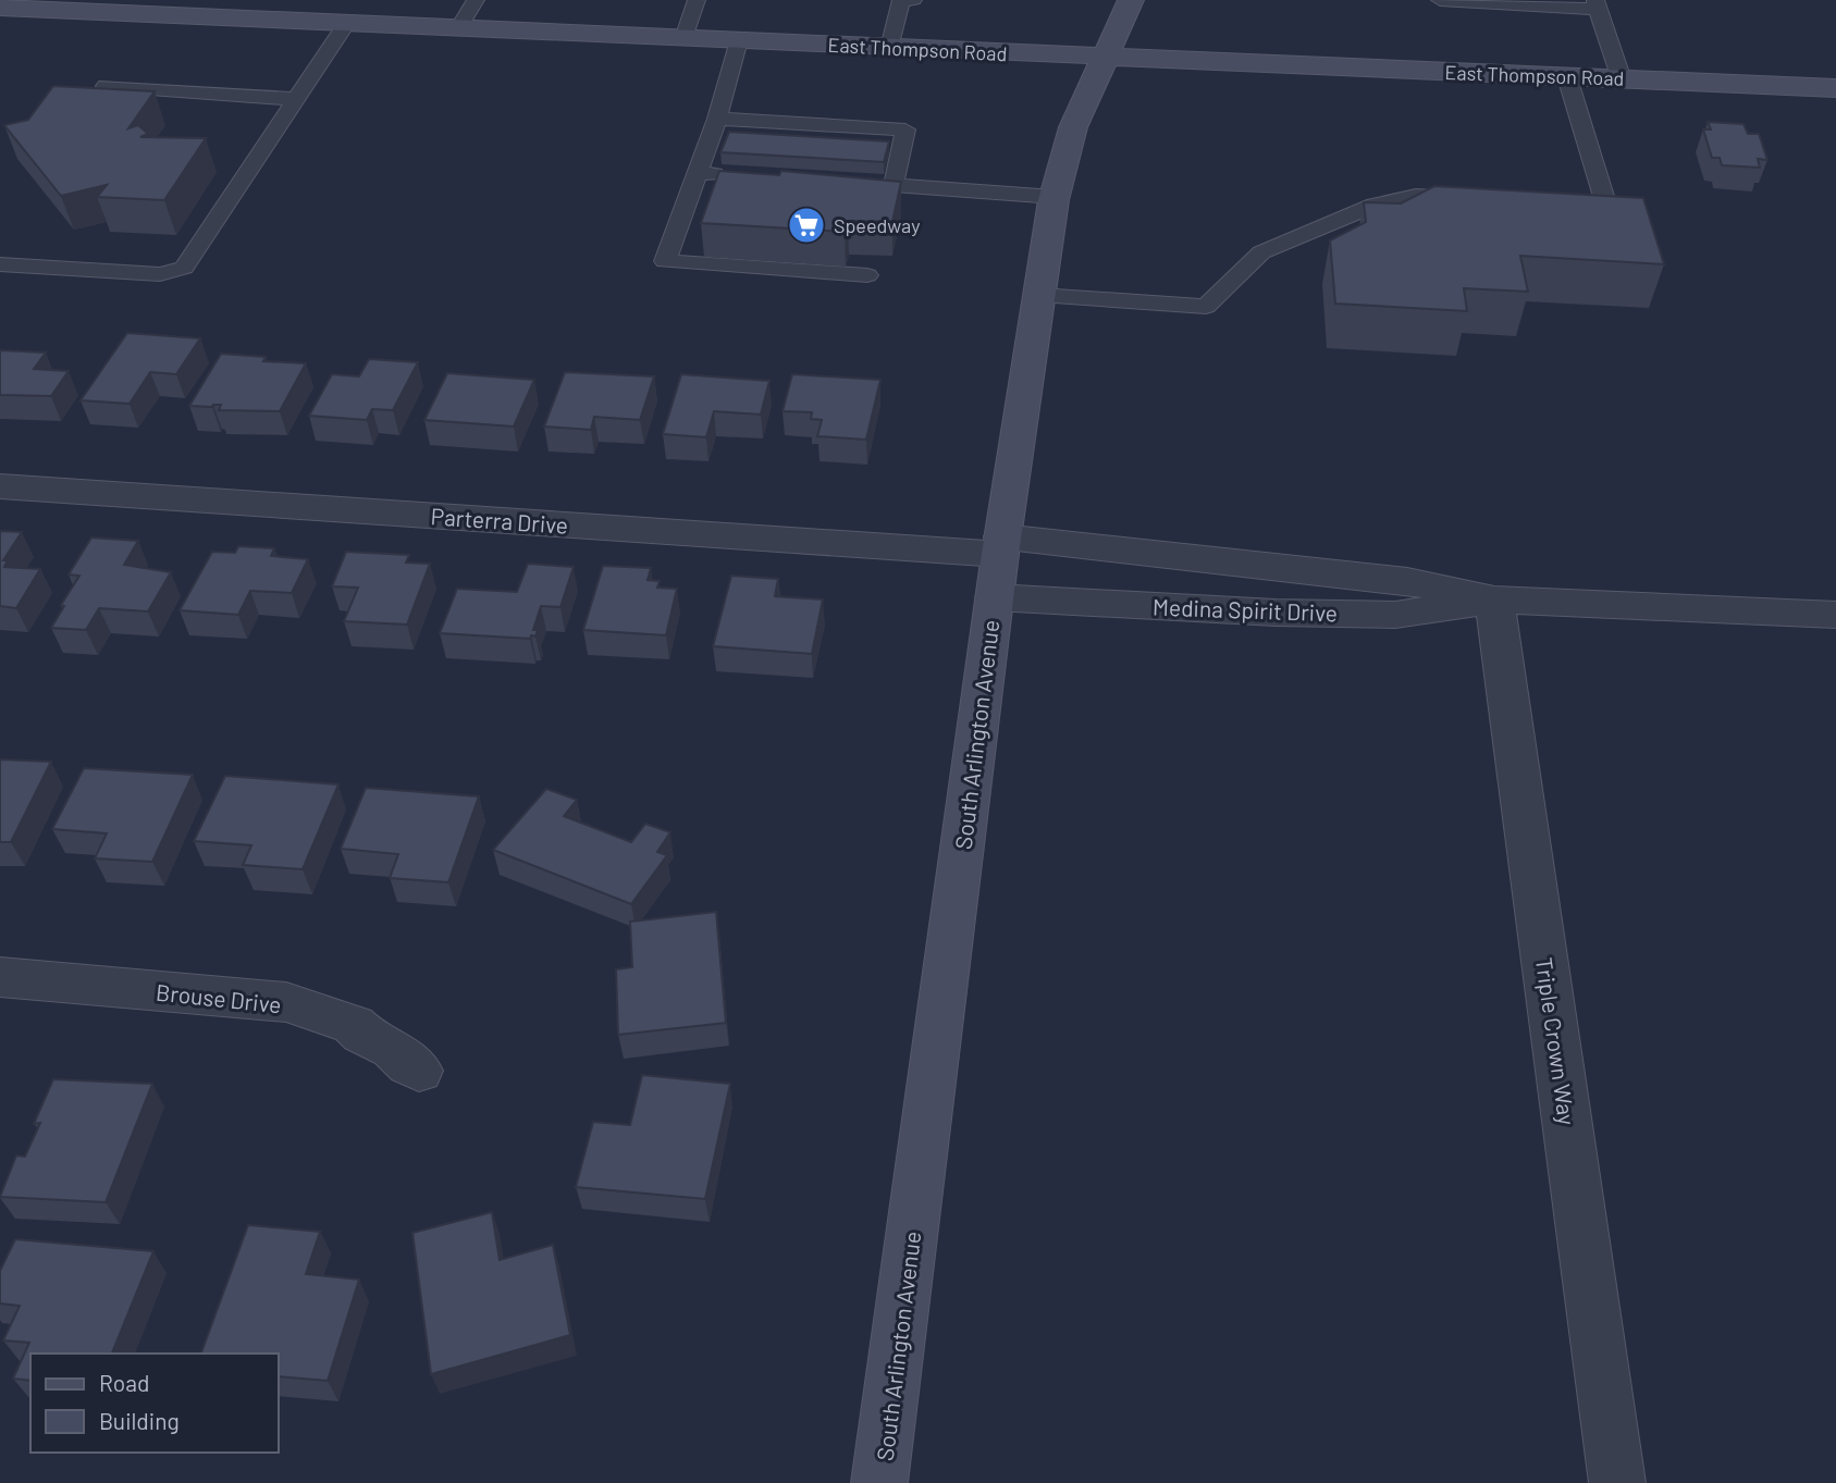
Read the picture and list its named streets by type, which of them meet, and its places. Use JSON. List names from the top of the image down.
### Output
{
  "streets": {
    "main road": ["East Thompson Road", "South Arlington Avenue"],
    "street": [
      "Parterra Drive",
      "Medina Spirit Drive",
      "Brouse Drive",
      "Triple Crown Way"
    ]
  },
  "crossings": [
    ["East Thompson Road", "South Arlington Avenue"],
    ["Parterra Drive", "Medina Spirit Drive"],
    ["Parterra Drive", "South Arlington Avenue"],
    ["Medina Spirit Drive", "South Arlington Avenue"],
    ["Medina Spirit Drive", "Triple Crown Way"]
  ],
  "places": {
    "supermarket": ["Speedway"]
  },
  "legend": ["Road", "Building"]
}
